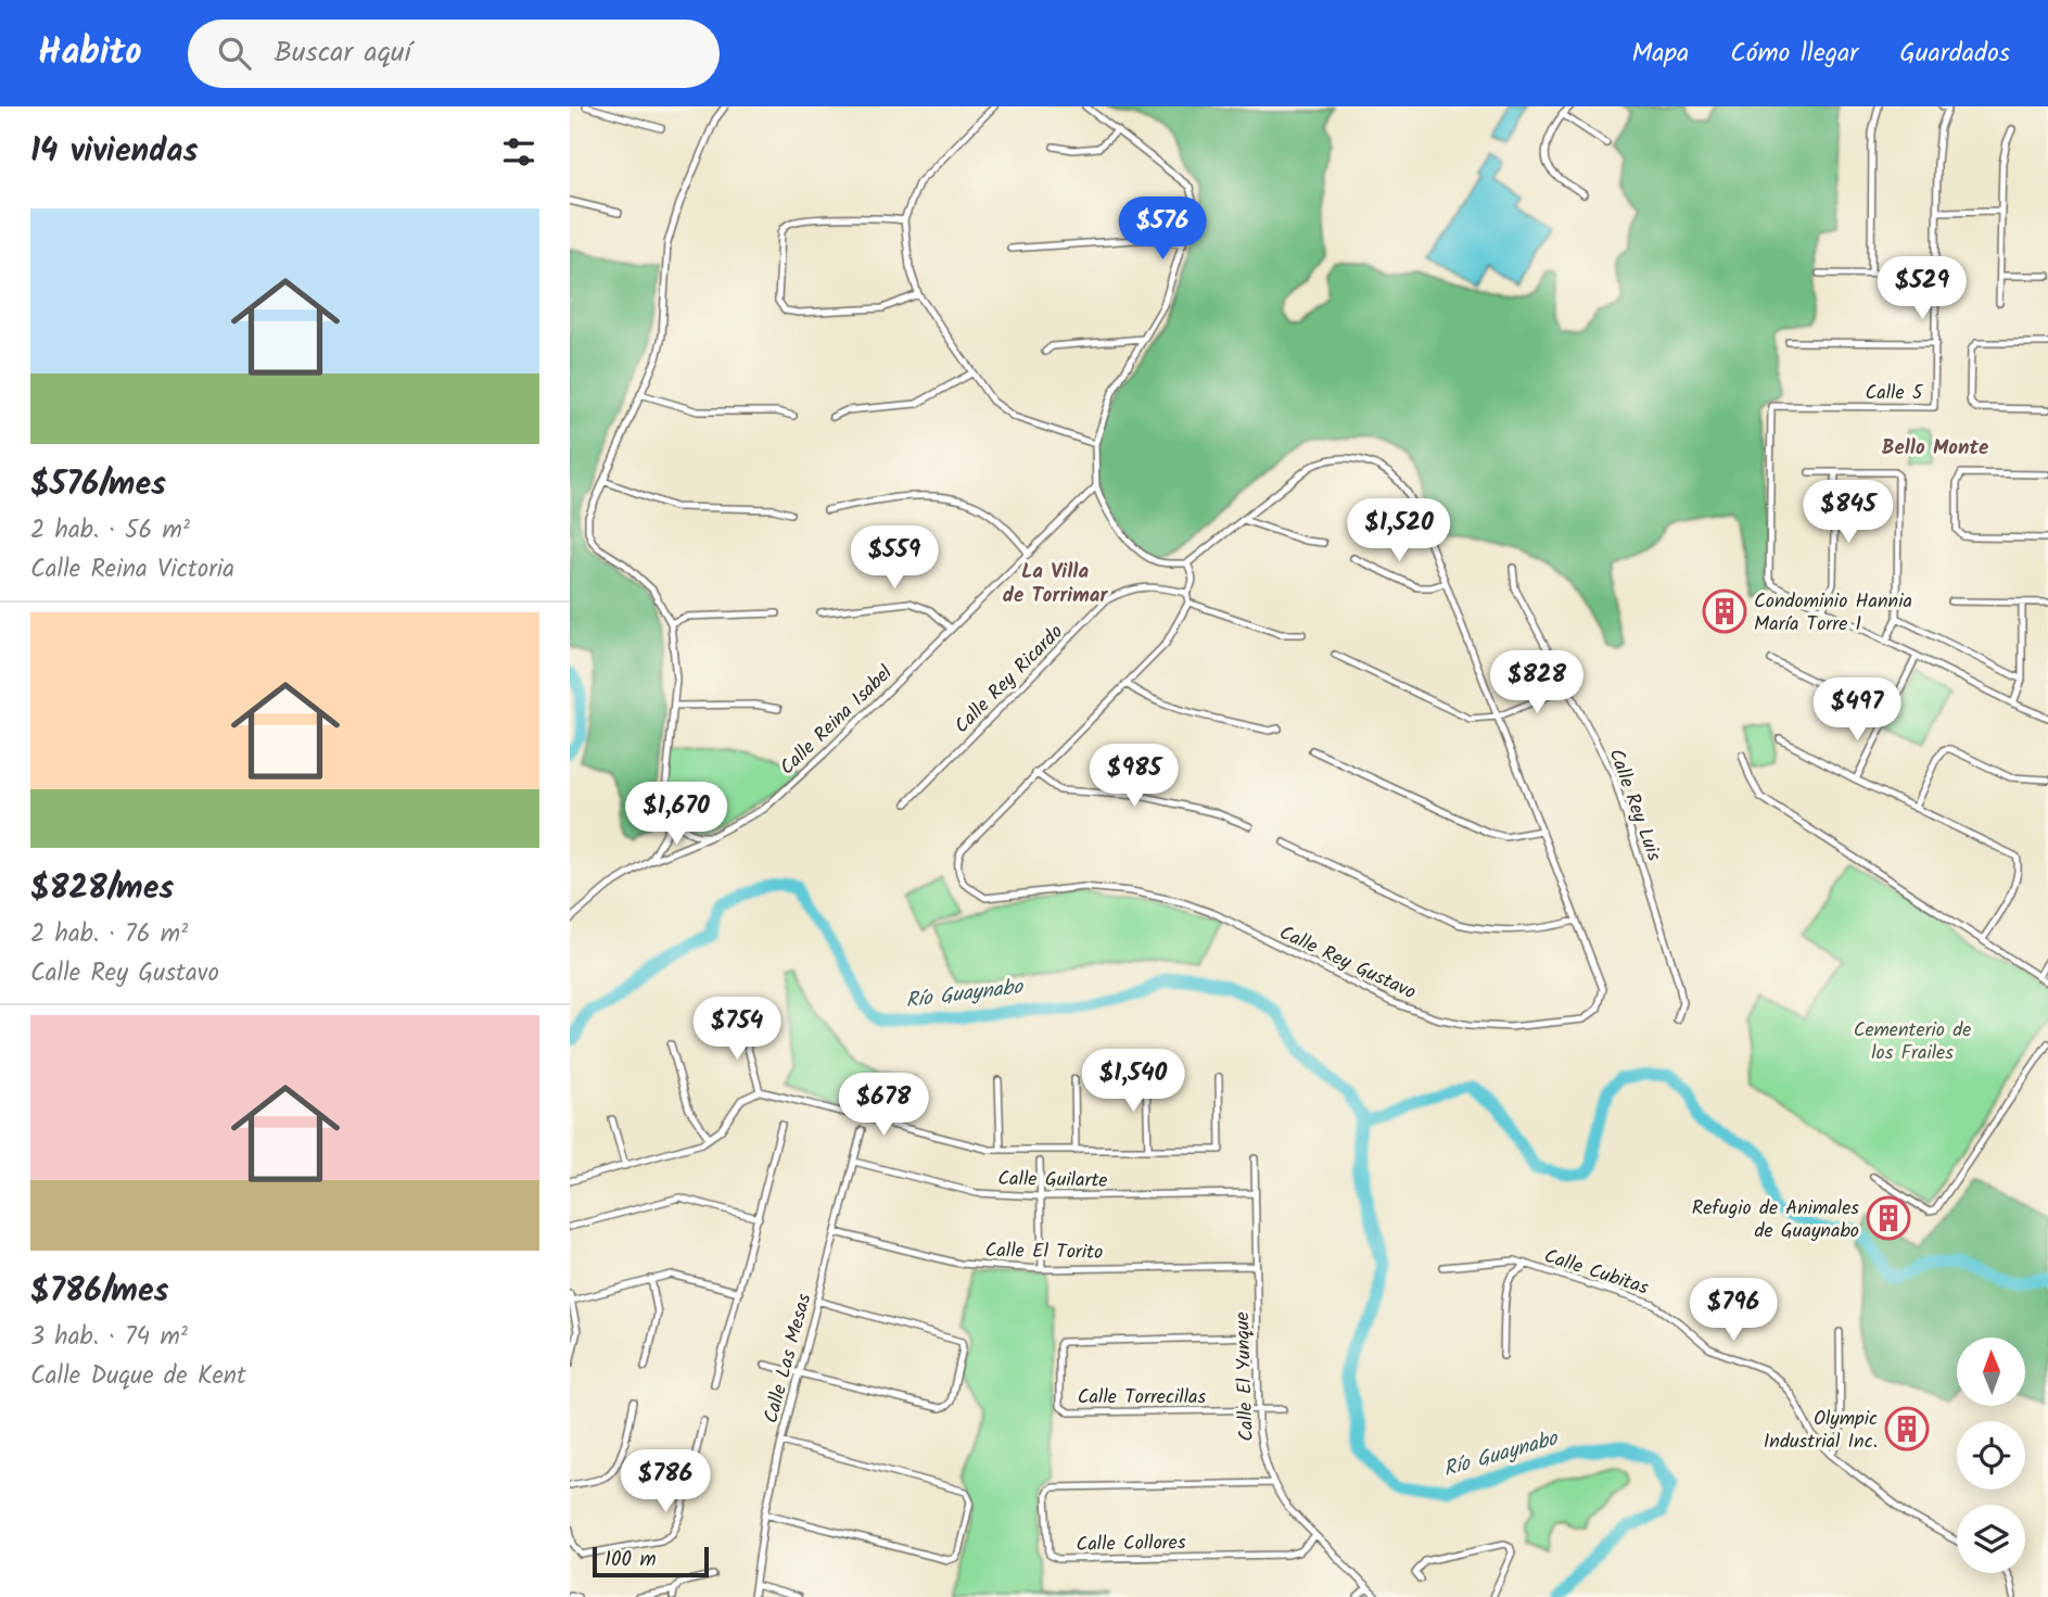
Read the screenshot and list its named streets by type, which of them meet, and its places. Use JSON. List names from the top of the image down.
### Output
{
  "streets": {
    "street": [
      "Calle 5",
      "Calle Rey Ricardo",
      "Calle Reina Isabel",
      "Calle Rey Luis",
      "Calle Rey Gustavo",
      "Calle Guilarte",
      "Calle El Torito",
      "Calle Cubitas",
      "Calle Las Mesas",
      "Calle El Yunque",
      "Calle Torrecillas",
      "Calle Collores"
    ]
  },
  "crossings": [
    ["Calle Guilarte", "Calle Las Mesas"],
    ["Calle Guilarte", "Calle El Yunque"],
    ["Calle El Torito", "Calle Las Mesas"],
    ["Calle El Torito", "Calle El Yunque"],
    ["Calle El Yunque", "Calle Torrecillas"],
    ["Calle El Yunque", "Calle Collores"]
  ],
  "districts": ["Bello Monte", "La Villa de Torrimar"],
  "water": ["Río Guaynabo"],
  "parks": ["Cementerio de los Frailes"],
  "places": {
    "building": ["Condominio Hannia María Torre 1", "Refugio de Animales de Guaynabo", "Olympic Industrial Inc."]
  },
  "scale_bar": "100 m",
  "north": "top",
  "page": {
    "header": "Habito",
    "search": "Buscar aquí",
    "nav": ["Mapa", "Cómo llegar", "Guardados"],
    "heading": "14 viviendas",
    "price": [
      "$576",
      "$529",
      "$845",
      "$1,520",
      "$559",
      "$828",
      "$497",
      "$985",
      "$1,670",
      "$754",
      "$1,540",
      "$678",
      "$796",
      "$786"
    ],
    "list": [
      {
        "name": "$576/mes",
        "note": "2 hab. · 56 m² · Calle Reina Victoria"
      },
      {
        "name": "$828/mes",
        "note": "2 hab. · 76 m² · Calle Rey Gustavo"
      },
      {
        "name": "$786/mes",
        "note": "3 hab. · 74 m² · Calle Duque de Kent"
      }
    ],
    "scale": "100 m"
  }
}
